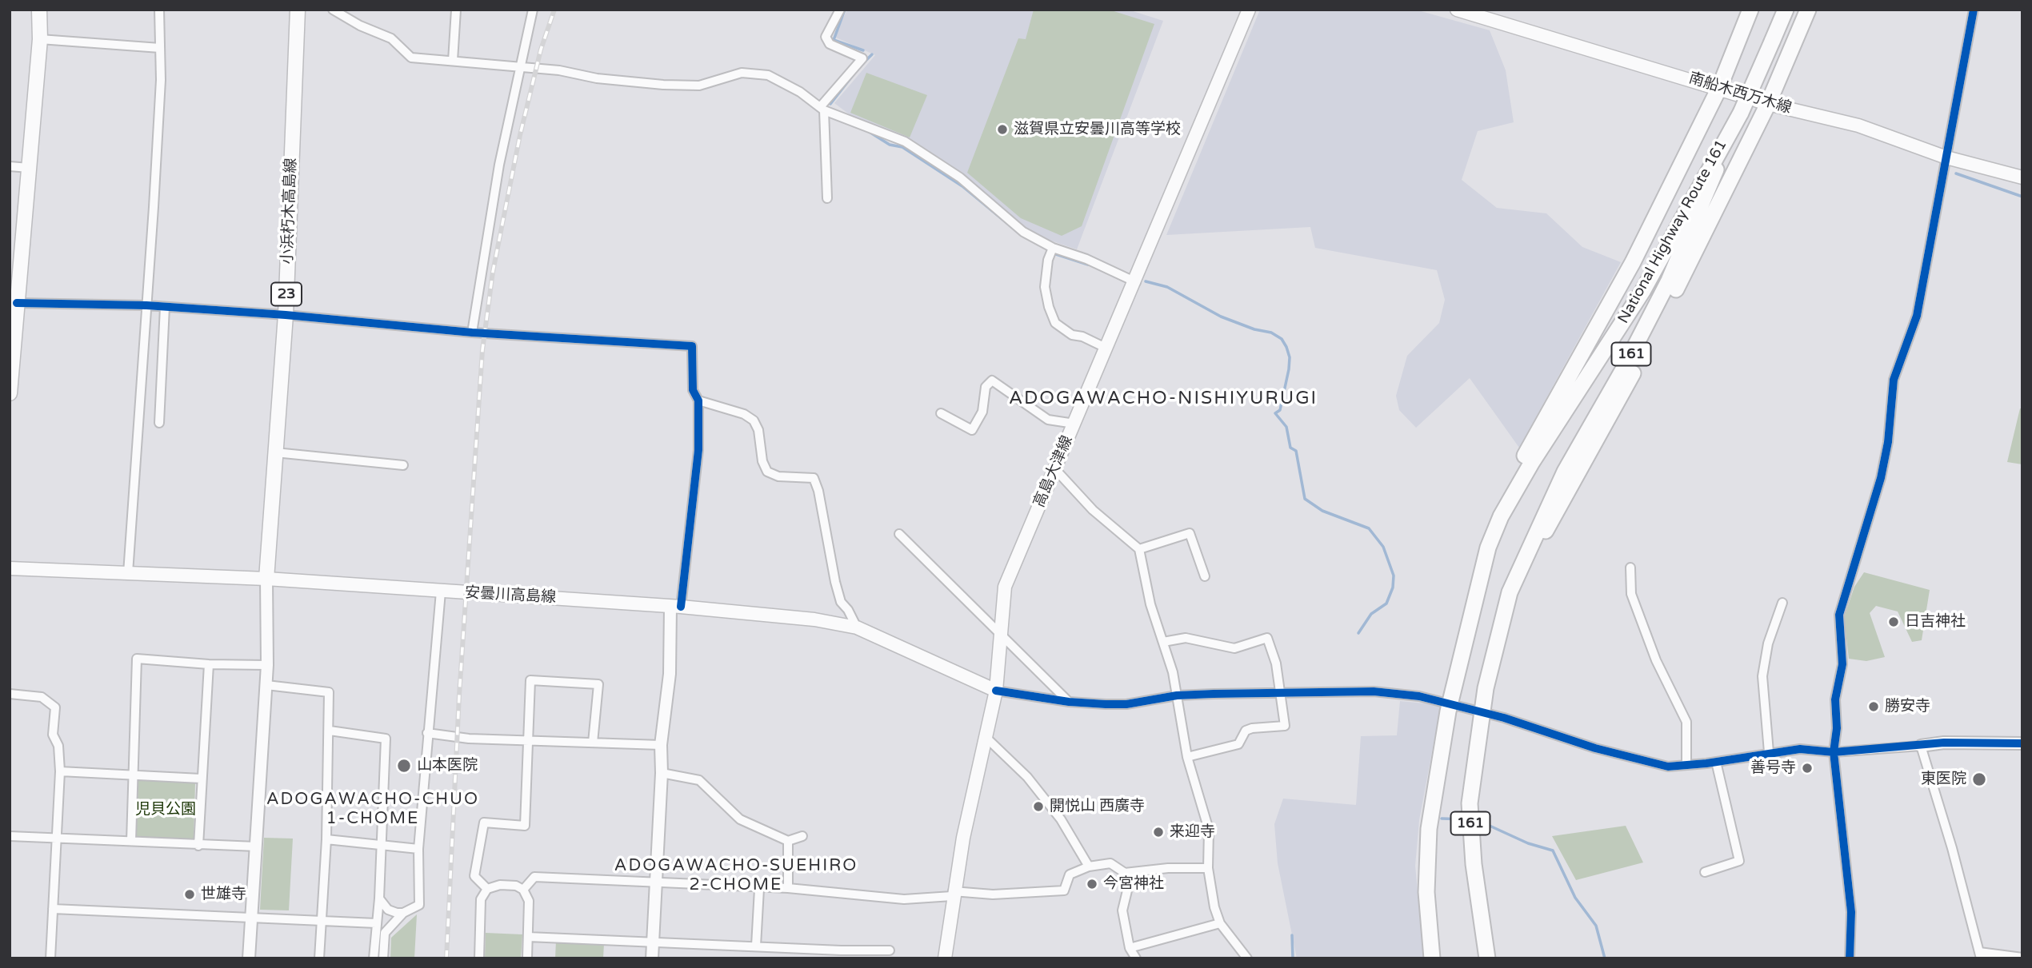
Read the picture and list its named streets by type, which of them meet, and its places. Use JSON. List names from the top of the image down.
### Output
{
  "streets": {
    "highway": ["National Highway Route 161", "161"],
    "main road": [
      "南船木西万木線",
      "小浜朽木高島線",
      "23",
      "高島大津線",
      "安曇川高島線"
    ]
  },
  "crossings": [
    ["小浜朽木高島線", "安曇川高島線"],
    ["高島大津線", "安曇川高島線"]
  ],
  "districts": ["ADOGAWACHO-NISHIYURUGI", "ADOGAWACHO-CHUO 1-CHOME", "ADOGAWACHO-SUEHIRO 2-CHOME"],
  "parks": ["児貝公園"],
  "places": [
    "滋賀県立安曇川高等学校",
    "日吉神社",
    "勝安寺",
    "山本医院",
    "善号寺",
    "東医院",
    "開悦山 西廣寺",
    "来迎寺",
    "今宮神社",
    "世雄寺"
  ]
}
